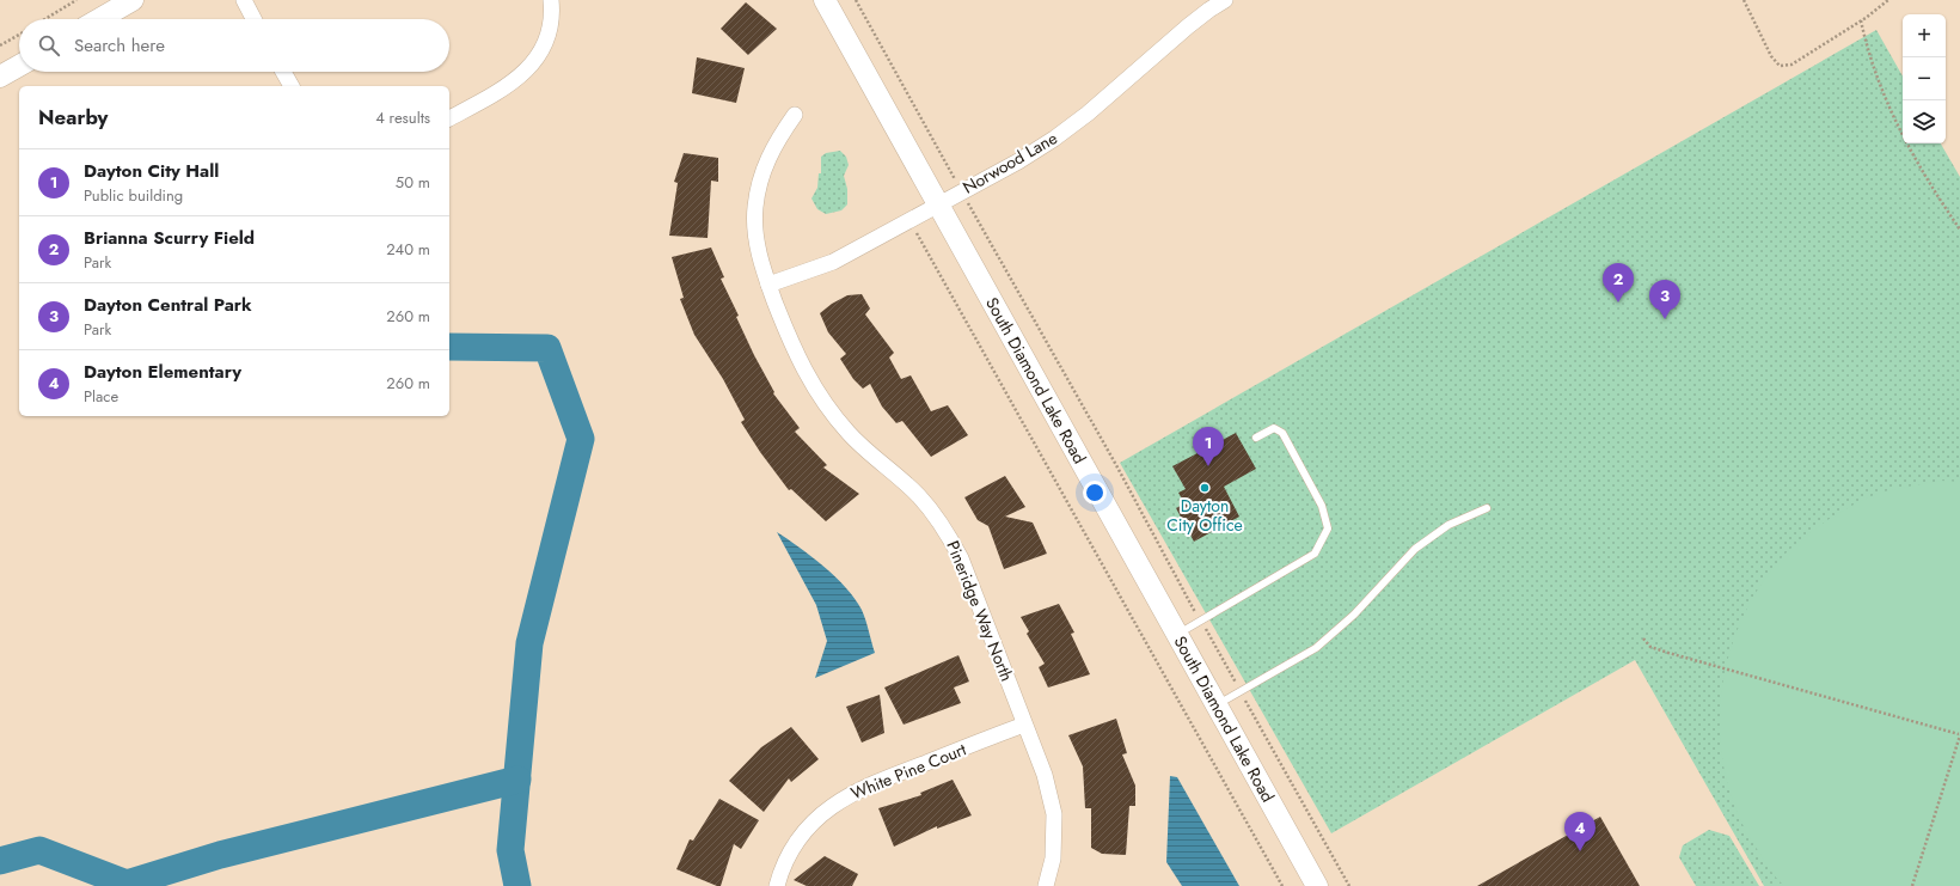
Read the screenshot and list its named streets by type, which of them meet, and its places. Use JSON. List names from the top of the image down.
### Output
{
  "streets": {
    "street": [
      "Norwood Lane",
      "South Diamond Lake Road",
      "Pineridge Way North",
      "White Pine Court"
    ]
  },
  "crossings": [
    ["Norwood Lane", "South Diamond Lake Road"],
    ["Norwood Lane", "Pineridge Way North"],
    ["Pineridge Way North", "White Pine Court"]
  ],
  "places": ["Dayton City Office"],
  "page": {
    "map_buttons": ["+", "−"],
    "search": "Search here",
    "heading": ["Nearby", "4 results"],
    "list": [
      {
        "mark": "1",
        "name": "Dayton City Hall",
        "note": "Public building",
        "value": "50 m"
      },
      {
        "mark": "2",
        "name": "Brianna Scurry Field",
        "note": "Park",
        "value": "240 m"
      },
      {
        "mark": "3",
        "name": "Dayton Central Park",
        "note": "Park",
        "value": "260 m"
      },
      {
        "mark": "4",
        "name": "Dayton Elementary",
        "note": "Place",
        "value": "260 m"
      }
    ],
    "pins": [
      "2",
      "3",
      "1",
      "4"
    ]
  }
}
